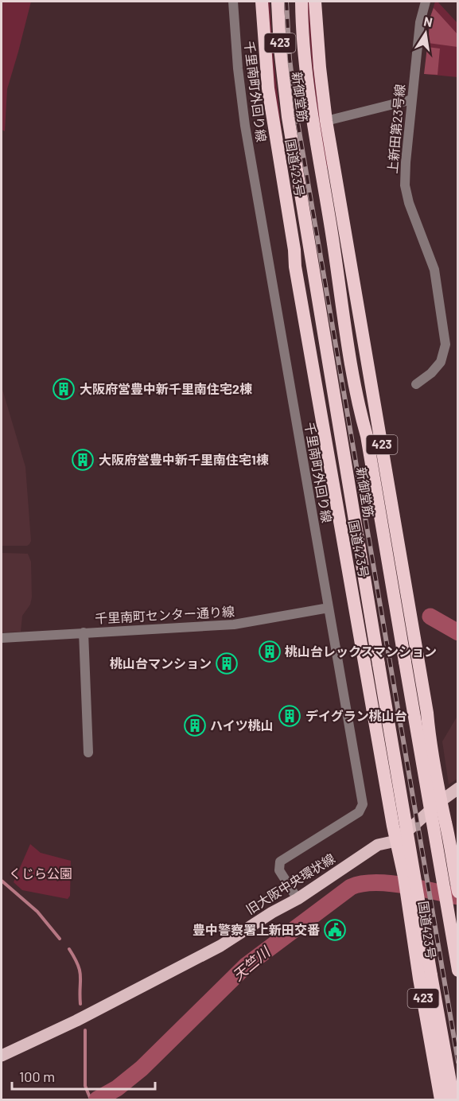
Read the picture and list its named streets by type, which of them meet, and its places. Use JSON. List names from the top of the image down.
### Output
{
  "streets": {
    "highway": ["423", "新御堂筋", "国道423号"],
    "main road": ["旧大阪中央環状線"],
    "street": ["千里南町外回り線", "上新田第23号線", "千里南町センター通り線"]
  },
  "crossings": [
    ["423", "旧大阪中央環状線"],
    ["千里南町外回り線", "千里南町センター通り線"],
    ["千里南町外回り線", "旧大阪中央環状線"],
    ["国道423号", "旧大阪中央環状線"]
  ],
  "water": ["天竺川"],
  "parks": ["くじら公園"],
  "places": {
    "building": [
      "大阪府営豊中新千里南住宅2棟",
      "大阪府営豊中新千里南住宅1棟",
      "桃山台レックスマンション",
      "桃山台マンション",
      "デイグラン桃山台",
      "ハイツ桃山"
    ],
    "public building": ["豊中警察署上新田交番"]
  },
  "scale_bar": "100 m",
  "north": "top"
}
